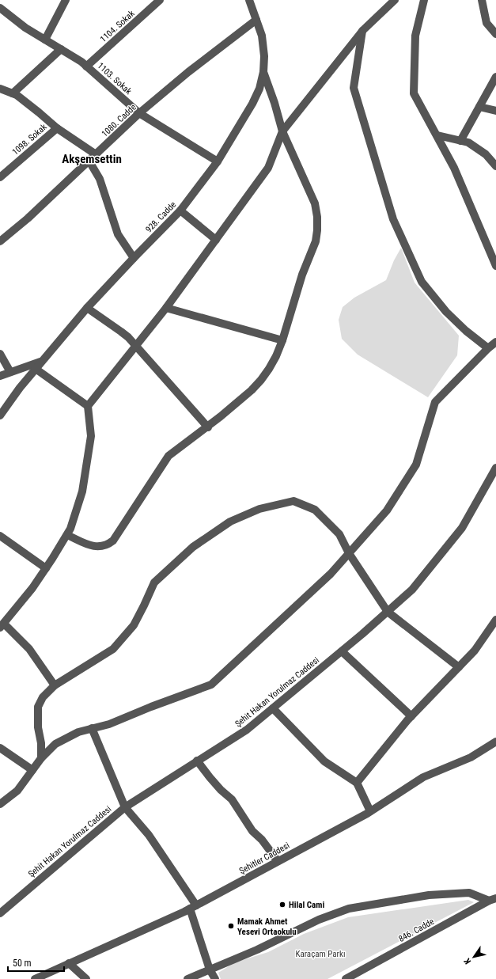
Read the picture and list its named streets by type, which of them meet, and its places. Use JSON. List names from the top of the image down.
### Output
{
  "streets": {
    "street": [
      "1104. Sokak",
      "1103. Sokak",
      "1080. Cadde",
      "1098. Sokak",
      "928. Cadde",
      "Şehit Hakan Yorulmaz Caddesi",
      "Şehitler Caddesi",
      "846. Cadde"
    ]
  },
  "crossings": [
    ["1104. Sokak", "1103. Sokak"],
    ["1103. Sokak", "1080. Cadde"],
    ["1103. Sokak", "928. Cadde"],
    ["1080. Cadde", "928. Cadde"]
  ],
  "districts": ["Akşemsettin"],
  "parks": ["Karaçam Parkı"],
  "places": ["Hilal Cami", "Mamak Ahmet Yesevi Ortaokulu"],
  "scale_bar": "50 m",
  "north": "bottom left"
}
